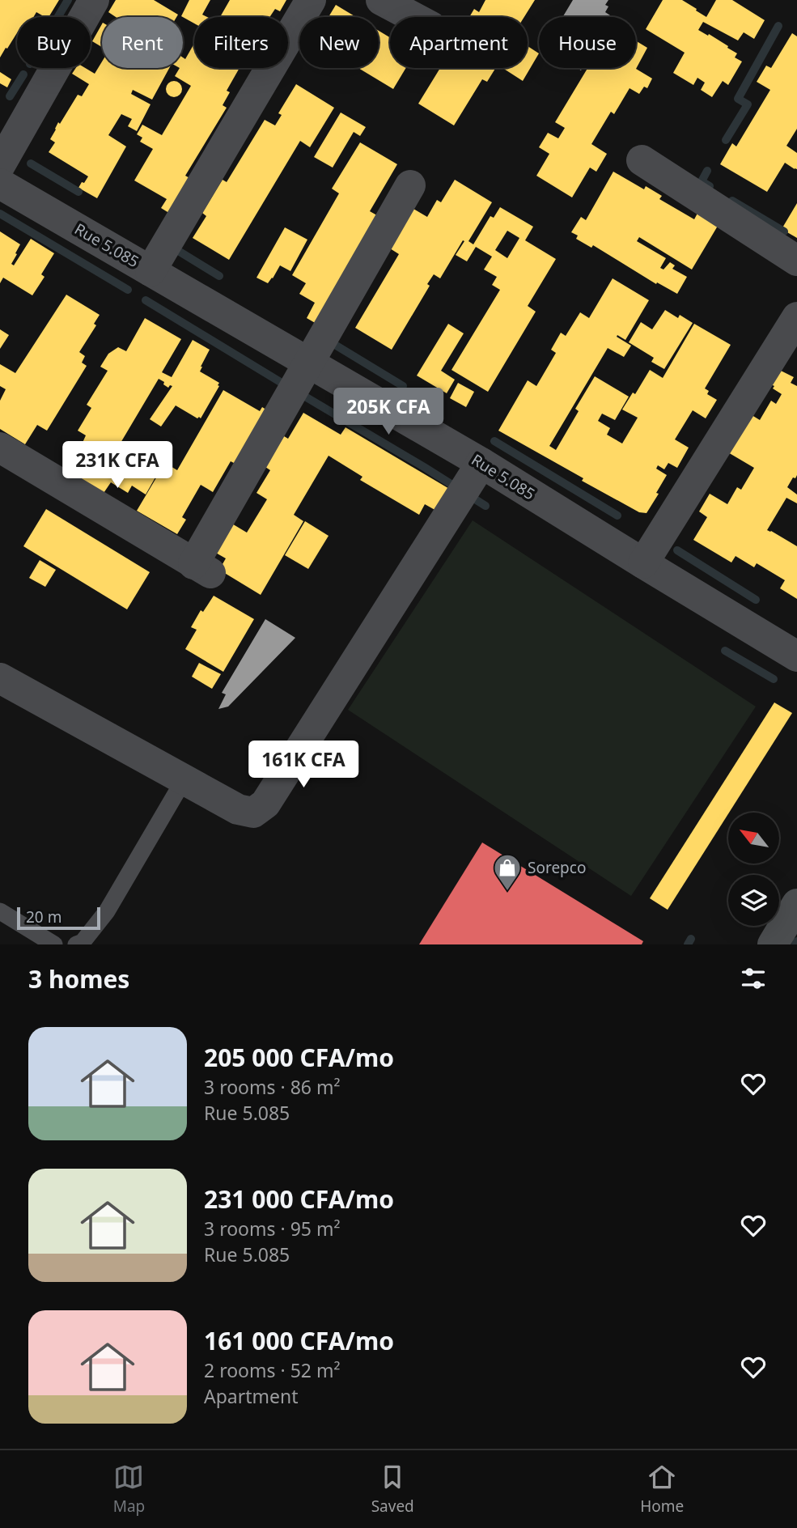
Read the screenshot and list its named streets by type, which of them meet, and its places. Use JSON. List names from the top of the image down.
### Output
{
  "streets": {
    "street": ["Rue 5.085"]
  },
  "places": {
    "shop": ["Sorepco"]
  },
  "scale_bar": "20 m",
  "north": "top left",
  "page": {
    "chip": [
      "Buy",
      "Rent",
      "Filters",
      "New",
      "Apartment",
      "House"
    ],
    "price": ["205K CFA", "231K CFA", "161K CFA"],
    "scale": "20 m",
    "heading": "3 homes",
    "list": [
      {
        "name": "205 000 CFA/mo",
        "note": "3 rooms · 86 m² · Rue 5.085"
      },
      {
        "name": "231 000 CFA/mo",
        "note": "3 rooms · 95 m² · Rue 5.085"
      },
      {
        "name": "161 000 CFA/mo",
        "note": "2 rooms · 52 m² · Apartment"
      }
    ],
    "tabs": ["Map", "Saved", "Home"]
  }
}
